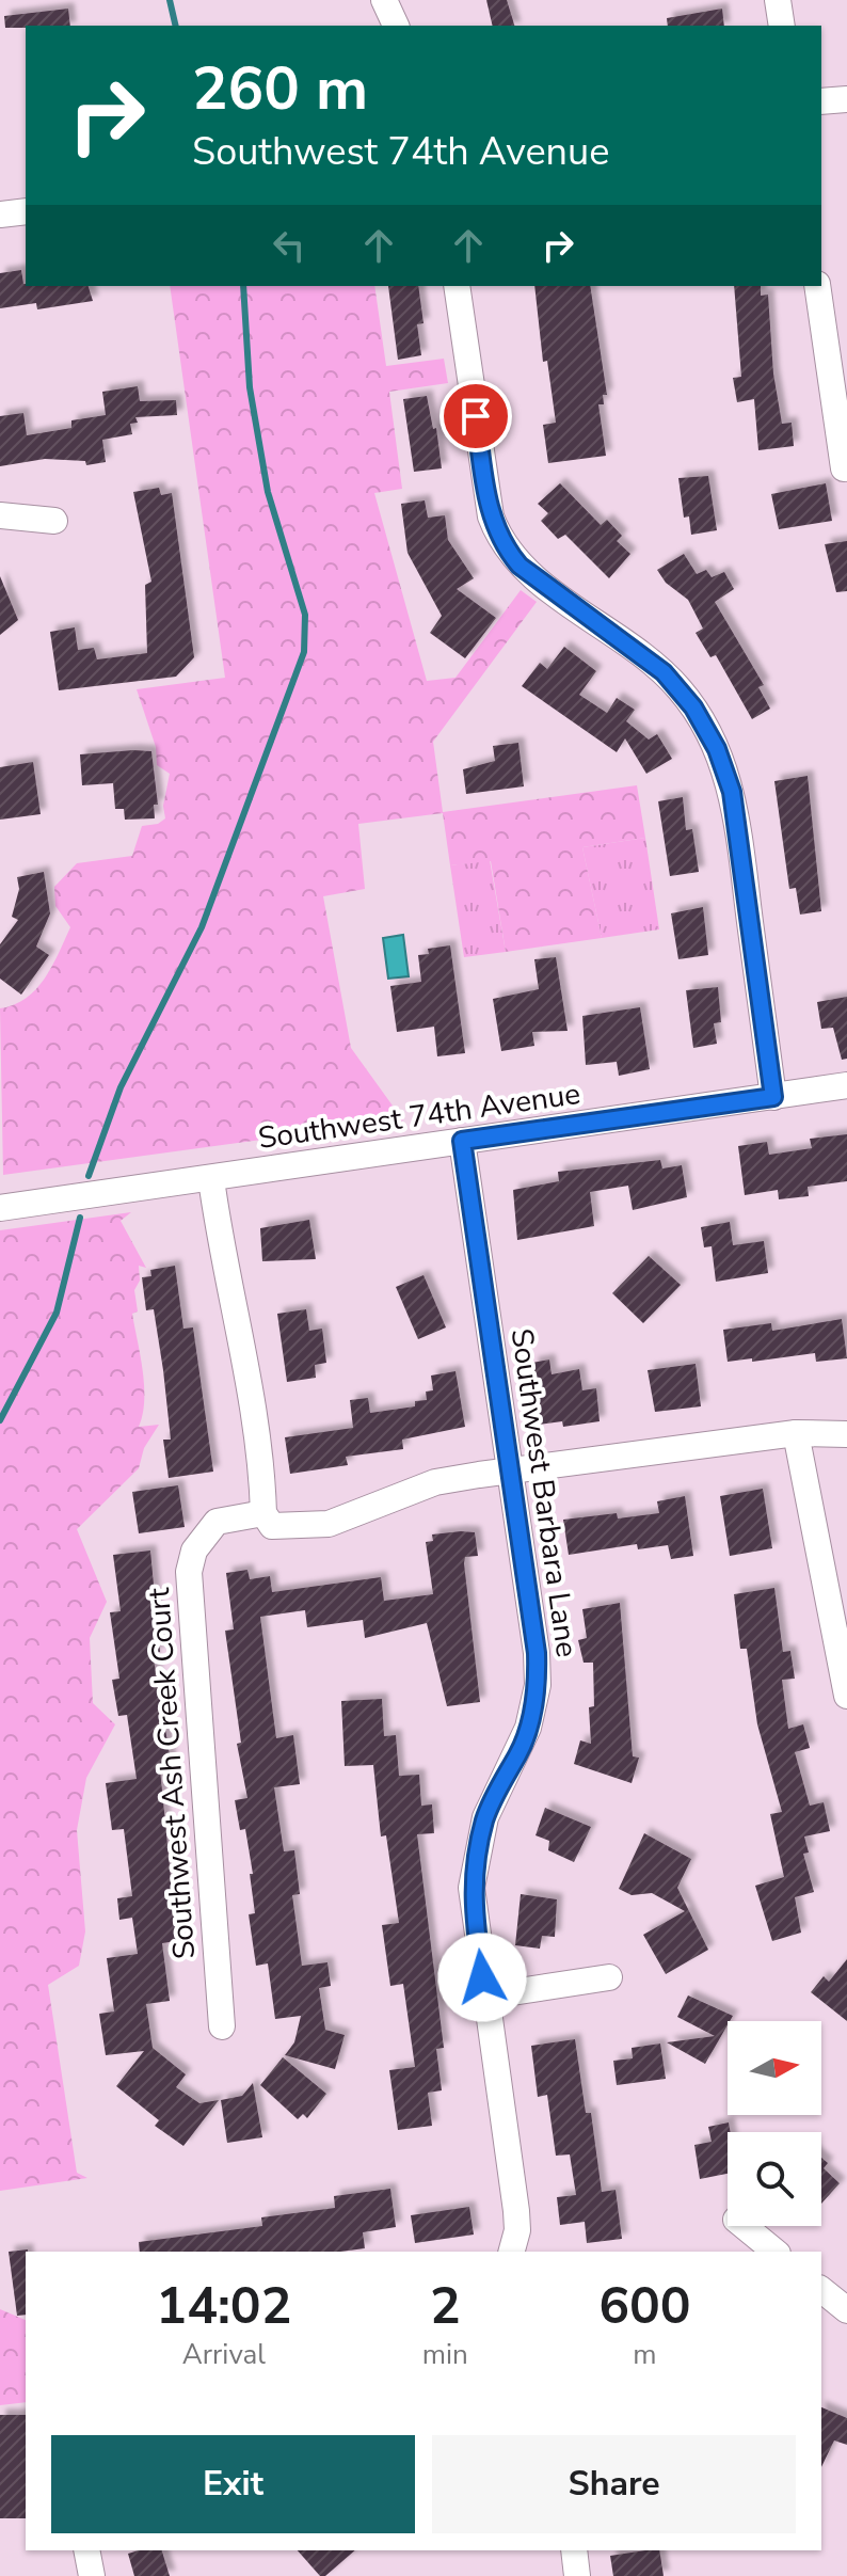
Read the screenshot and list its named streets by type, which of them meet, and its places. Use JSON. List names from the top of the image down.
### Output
{
  "streets": {
    "street": ["Southwest 74th Avenue", "Southwest Barbara Lane", "Southwest Ash Creek Court"]
  },
  "crossings": [
    ["Southwest 74th Avenue", "Southwest Barbara Lane"]
  ],
  "north": "right",
  "page": {
    "turn": ["260 m", "Southwest 74th Avenue"],
    "eta": [
      "14:02",
      "Arrival",
      "2",
      "min",
      "600",
      "m"
    ],
    "buttons": ["Exit", "Share"]
  }
}
